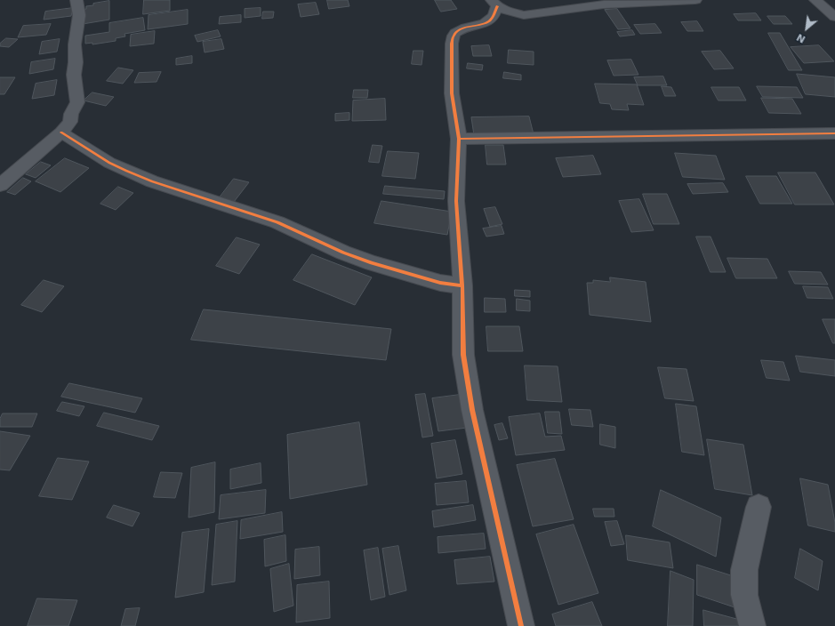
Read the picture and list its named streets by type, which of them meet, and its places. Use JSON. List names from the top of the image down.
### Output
{
  "north": "bottom left"
}
